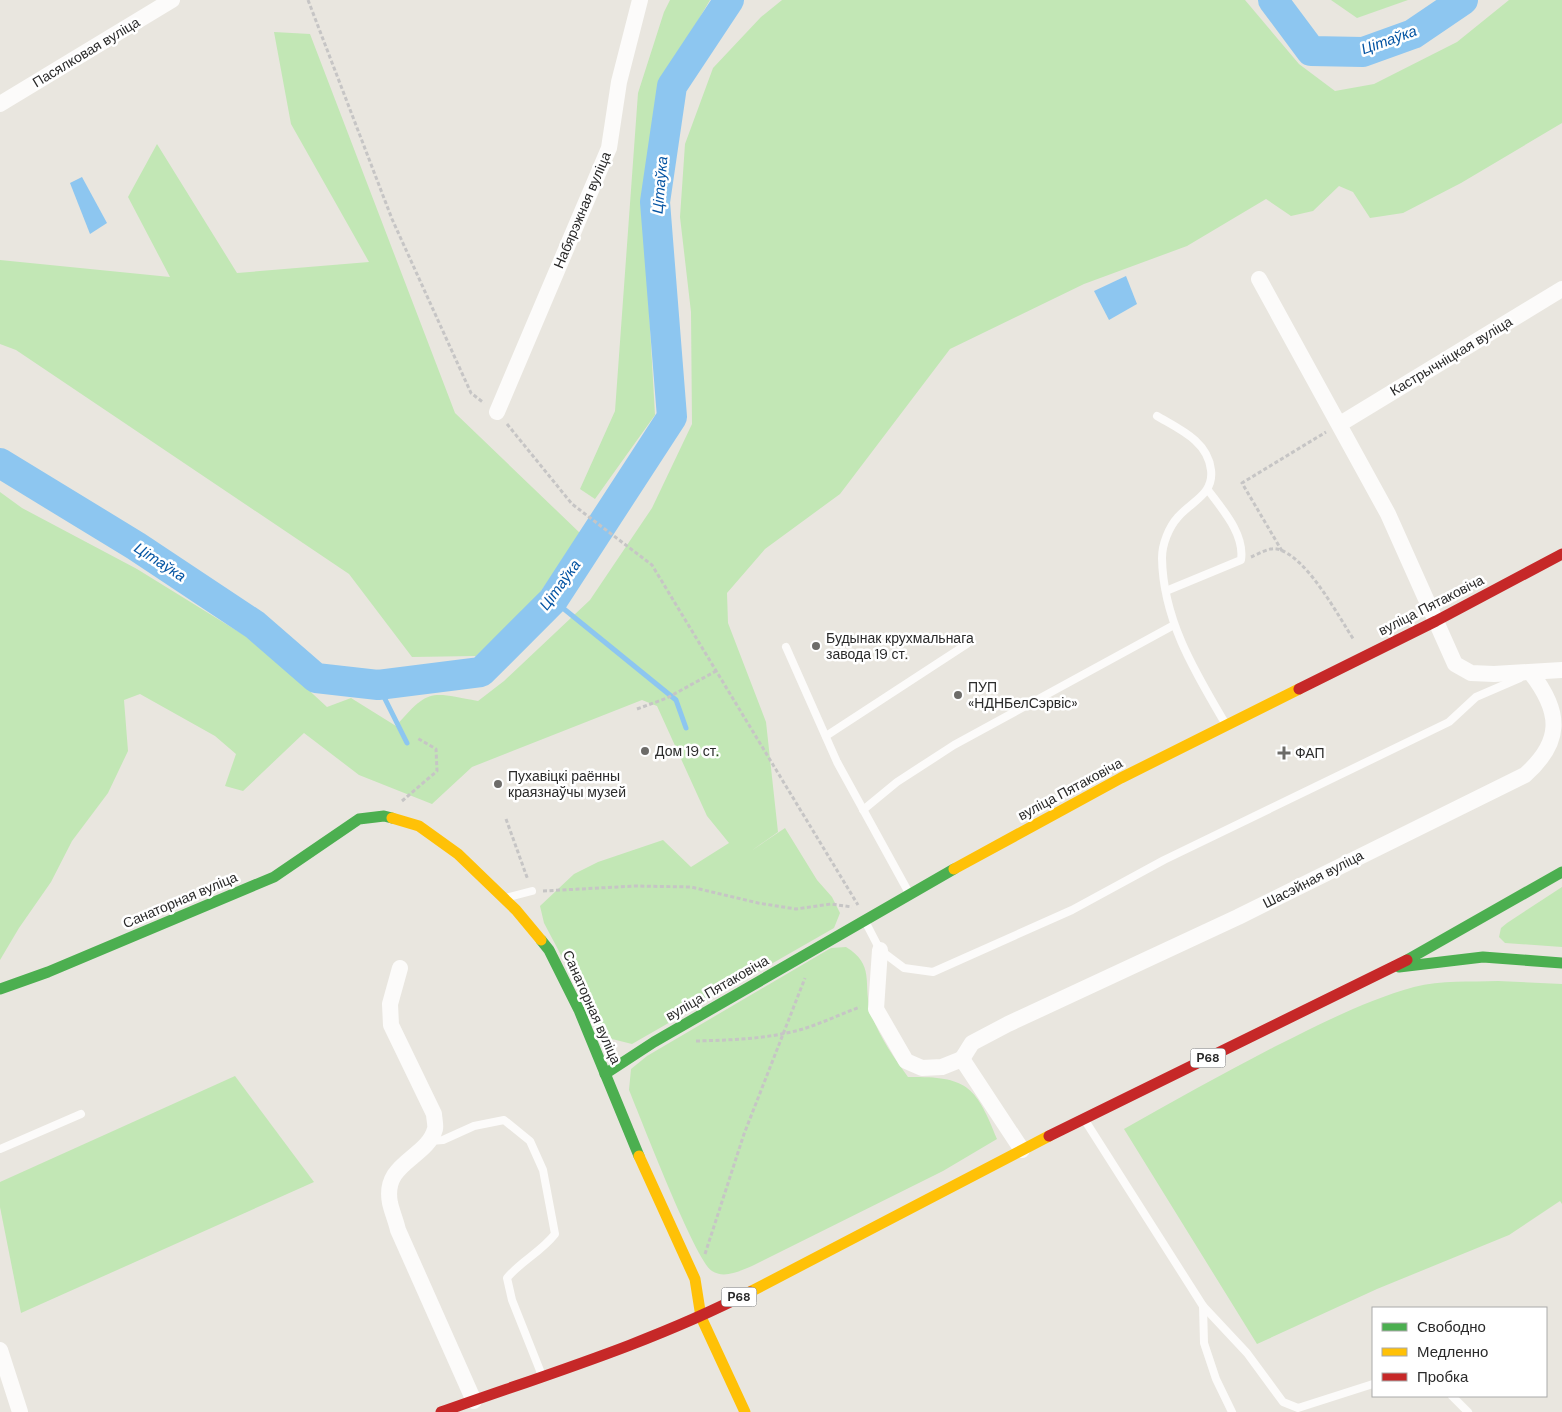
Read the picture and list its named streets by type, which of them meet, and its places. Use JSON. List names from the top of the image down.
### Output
{
  "streets": {
    "street": [
      "Пасялковая вуліца",
      "Набярэжная вуліца",
      "Кастрычніцкая вуліца",
      "вуліца Пятаковіча",
      "Шасэйная вуліца",
      "Санаторная вуліца",
      "Р68"
    ]
  },
  "crossings": [
    ["вуліца Пятаковіча", "Санаторная вуліца"],
    ["Санаторная вуліца", "Р68"]
  ],
  "water": ["Цітаўка"],
  "places": {
    "other": [
      "Будынак крухмальнага завода 19 ст.",
      "ПУП «НДНБелСэрвіс»",
      "Дом 19 ст.",
      "Пухавіцкі раённы краязнаўчы музей"
    ],
    "health": ["ФАП"]
  },
  "legend": ["Свободно", "Медленно", "Пробка"]
}
